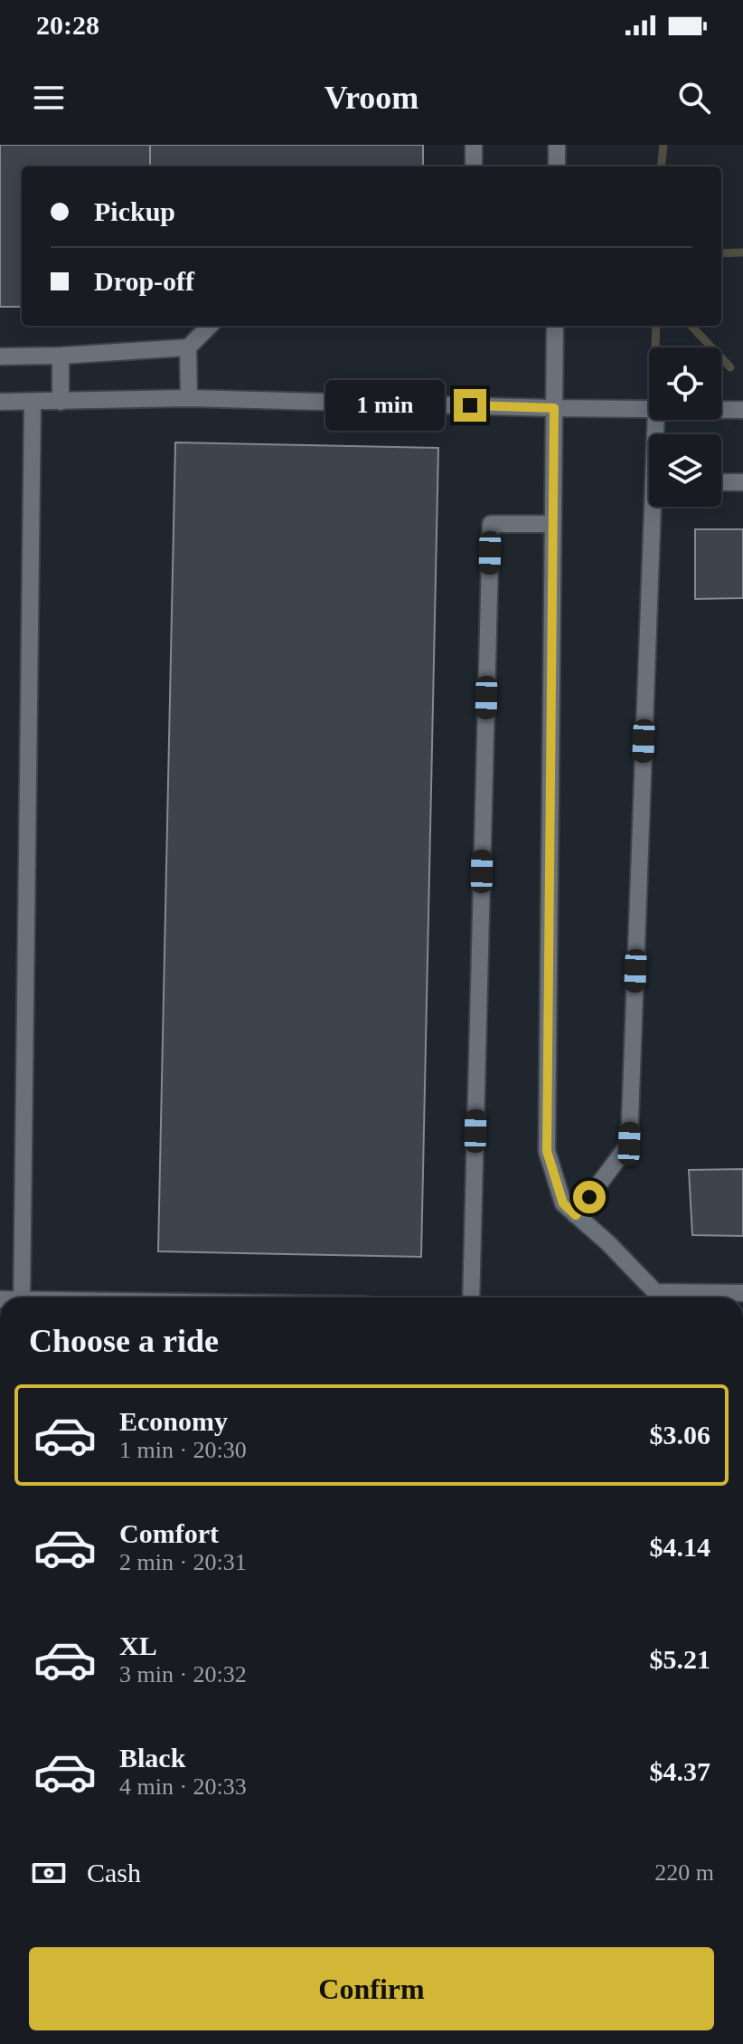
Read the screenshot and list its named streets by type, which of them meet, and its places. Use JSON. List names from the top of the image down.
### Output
{
  "page": {
    "status": "20:28",
    "header": "Vroom",
    "banner": ["Pickup", "Drop-off"],
    "bubble": "1 min",
    "heading": "Choose a ride",
    "list": [
      {
        "name": "Economy",
        "note": "1 min · 20:30",
        "value": "$3.06"
      },
      {
        "name": "Comfort",
        "note": "2 min · 20:31",
        "value": "$4.14"
      },
      {
        "name": "XL",
        "note": "3 min · 20:32",
        "value": "$5.21"
      },
      {
        "name": "Black",
        "note": "4 min · 20:33",
        "value": "$4.37"
      }
    ],
    "pay": ["Cash", "220 m"],
    "buttons": "Confirm"
  }
}
